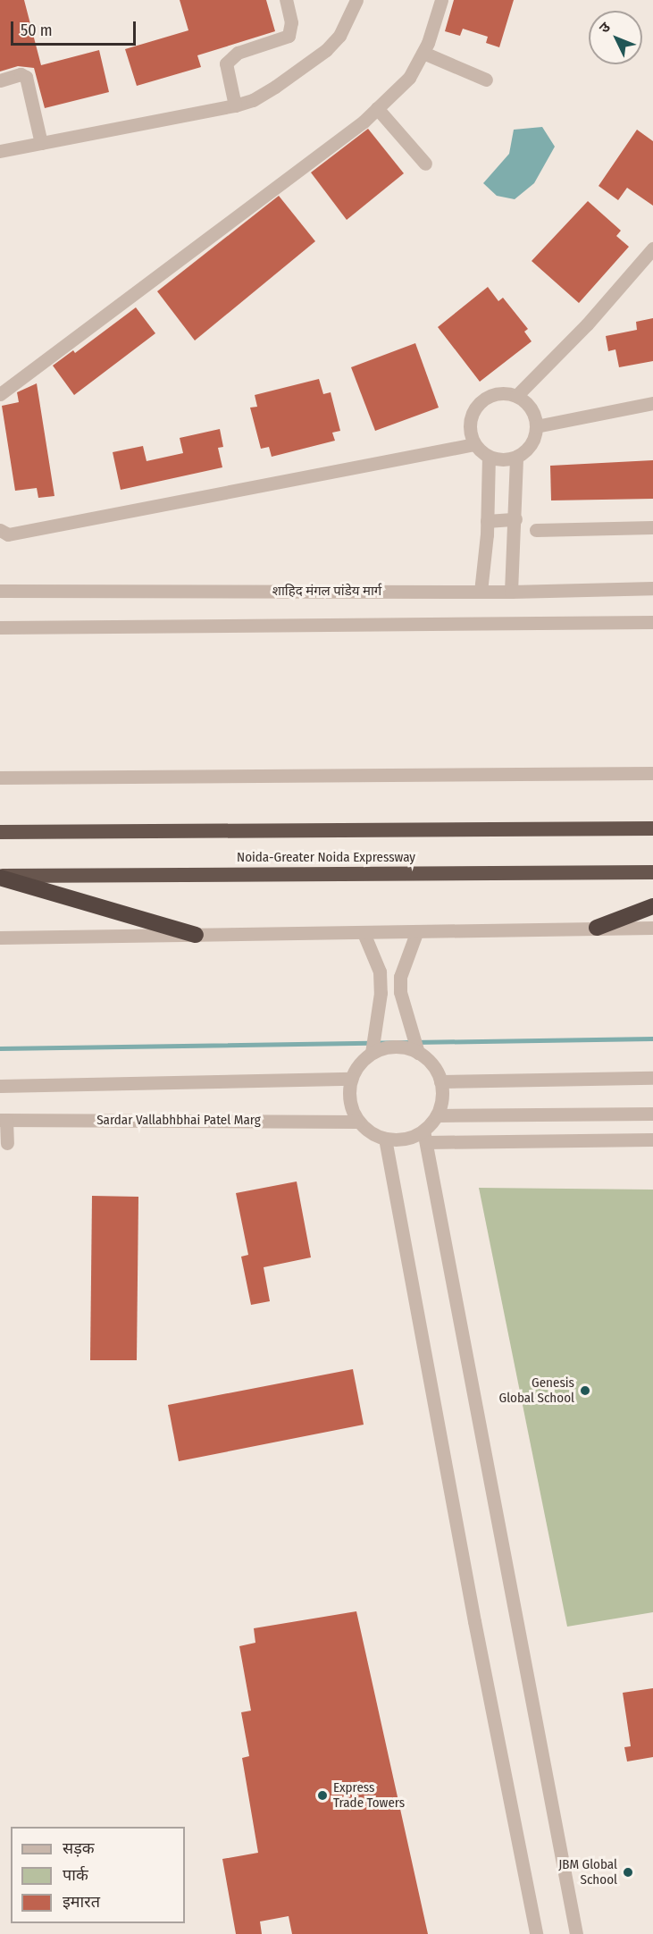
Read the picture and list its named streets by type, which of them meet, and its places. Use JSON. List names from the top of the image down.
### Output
{
  "streets": {
    "highway": ["Noida-Greater Noida Expressway"],
    "street": ["शाहिद मंगल पांडेय मार्ग", "Sardar Vallabhbhai Patel Marg"]
  },
  "places": ["Genesis Global School", "Express Trade Towers", "JBM Global School"],
  "legend": ["सड़क", "पार्क", "इमारत"],
  "scale_bar": "50 m",
  "north": "top left"
}
